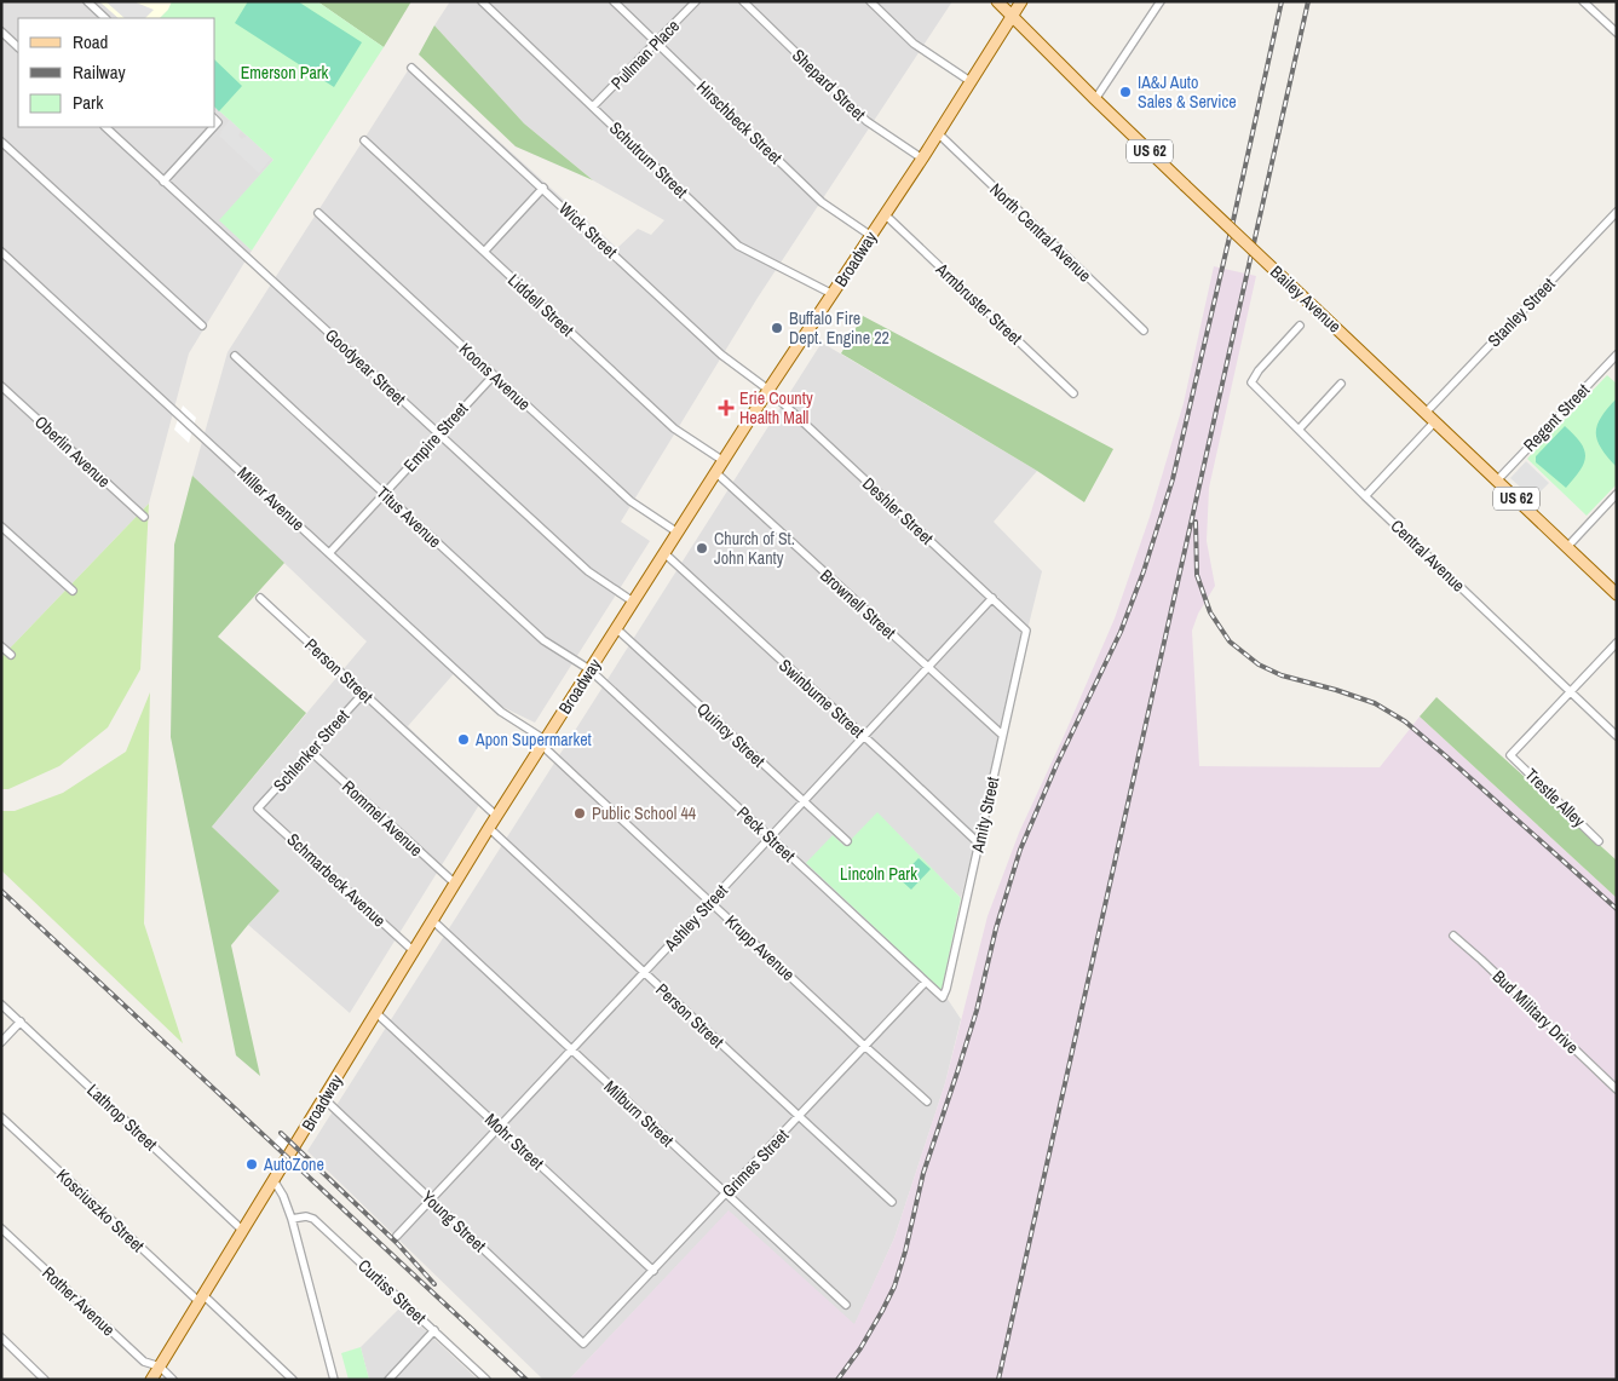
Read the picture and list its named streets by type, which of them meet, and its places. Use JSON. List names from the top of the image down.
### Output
{
  "streets": {
    "main road": ["US 62", "Broadway", "Bailey Avenue"],
    "street": [
      "Pullman Place",
      "Shepard Street",
      "Hirschbeck Street",
      "Schutrum Street",
      "Wick Street",
      "North Central Avenue",
      "Armbruster Street",
      "Liddell Street",
      "Stanley Street",
      "Goodyear Street",
      "Koons Avenue",
      "Regent Street",
      "Empire Street",
      "Oberlin Avenue",
      "Miller Avenue",
      "Deshler Street",
      "Titus Avenue",
      "Central Avenue",
      "Brownell Street",
      "Person Street",
      "Swinburne Street",
      "Quincy Street",
      "Schlenker Street",
      "Trestle Alley",
      "Amity Street",
      "Rommel Avenue",
      "Peck Street",
      "Schmarbeck Avenue",
      "Ashley Street",
      "Krupp Avenue",
      "Bud Military Drive",
      "Milburn Street",
      "Lathrop Street",
      "Mohr Street",
      "Grimes Street",
      "Kosciuszko Street",
      "Young Street",
      "Curtiss Street",
      "Rother Avenue"
    ]
  },
  "crossings": [
    ["Pullman Place", "Hirschbeck Street"],
    ["Pullman Place", "Schutrum Street"],
    ["Shepard Street", "Broadway"],
    ["Hirschbeck Street", "Broadway"],
    ["Schutrum Street", "Broadway"],
    ["Wick Street", "Broadway"],
    ["Wick Street", "Deshler Street"],
    ["North Central Avenue", "Broadway"],
    ["Broadway", "Bailey Avenue"],
    ["Broadway", "Armbruster Street"],
    ["Broadway", "Liddell Street"],
    ["Broadway", "Goodyear Street"],
    ["Broadway", "Koons Avenue"],
    ["Broadway", "Miller Avenue"],
    ["Broadway", "Deshler Street"],
    ["Broadway", "Titus Avenue"],
    ["Broadway", "Brownell Street"],
    ["Broadway", "Person Street"],
    ["Broadway", "Swinburne Street"],
    ["Broadway", "Quincy Street"],
    ["Broadway", "Rommel Avenue"],
    ["Broadway", "Peck Street"],
    ["Broadway", "Schmarbeck Avenue"],
    ["Broadway", "Krupp Avenue"],
    ["Broadway", "Milburn Street"],
    ["Broadway", "Lathrop Street"],
    ["Broadway", "Mohr Street"],
    ["Broadway", "Kosciuszko Street"],
    ["Broadway", "Young Street"],
    ["Broadway", "Rother Avenue"],
    ["Bailey Avenue", "Stanley Street"],
    ["Bailey Avenue", "Regent Street"],
    ["Goodyear Street", "Empire Street"],
    ["Koons Avenue", "Empire Street"],
    ["Empire Street", "Miller Avenue"],
    ["Empire Street", "Titus Avenue"],
    ["Miller Avenue", "Krupp Avenue"],
    ["Deshler Street", "Amity Street"],
    ["Deshler Street", "Ashley Street"],
    ["Titus Avenue", "Peck Street"],
    ["Central Avenue", "Trestle Alley"],
    ["Brownell Street", "Amity Street"],
    ["Brownell Street", "Ashley Street"],
    ["Person Street", "Schlenker Street"],
    ["Person Street", "Ashley Street"],
    ["Person Street", "Grimes Street"],
    ["Swinburne Street", "Amity Street"],
    ["Swinburne Street", "Ashley Street"],
    ["Quincy Street", "Ashley Street"],
    ["Schlenker Street", "Rommel Avenue"],
    ["Schlenker Street", "Schmarbeck Avenue"],
    ["Amity Street", "Peck Street"],
    ["Peck Street", "Ashley Street"],
    ["Peck Street", "Grimes Street"],
    ["Ashley Street", "Krupp Avenue"],
    ["Ashley Street", "Milburn Street"],
    ["Ashley Street", "Mohr Street"],
    ["Ashley Street", "Young Street"],
    ["Krupp Avenue", "Grimes Street"],
    ["Milburn Street", "Grimes Street"],
    ["Mohr Street", "Grimes Street"],
    ["Grimes Street", "Young Street"]
  ],
  "parks": ["Emerson Park", "Lincoln Park"],
  "places": {
    "other": [
      "IA&J Auto Sales & Service",
      "Buffalo Fire Dept. Engine 22",
      "Church of St. John Kanty",
      "Apon Supermarket",
      "Public School 44",
      "AutoZone"
    ],
    "health": ["Erie County Health Mall"]
  },
  "legend": ["Road", "Railway", "Park"]
}
